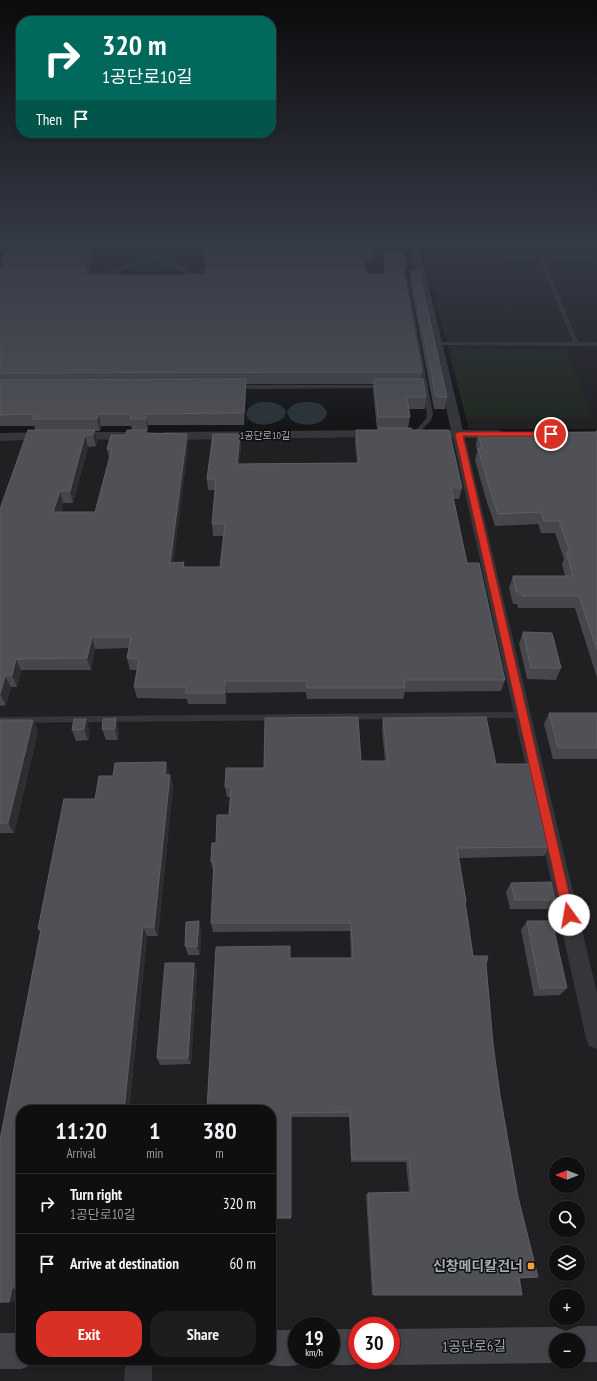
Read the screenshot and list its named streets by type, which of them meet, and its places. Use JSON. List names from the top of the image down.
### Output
{
  "streets": {
    "street": ["1공단로10길", "1공단로6길"]
  },
  "places": {
    "transit": ["신창메디칼건너"]
  },
  "north": "left",
  "page": {
    "turn": ["320 m", "1공단로10길"],
    "then": "Then",
    "eta": [
      "11:20",
      "Arrival",
      "1",
      "min",
      "380",
      "m"
    ],
    "map_buttons": ["+", "−"],
    "list": [
      {
        "name": "Turn right",
        "note": "1공단로10길",
        "value": "320 m"
      },
      {
        "name": "Arrive at destination",
        "value": "60 m"
      }
    ],
    "buttons": ["Exit", "Share"],
    "speed": "19 km/h",
    "limit": "30"
  }
}
